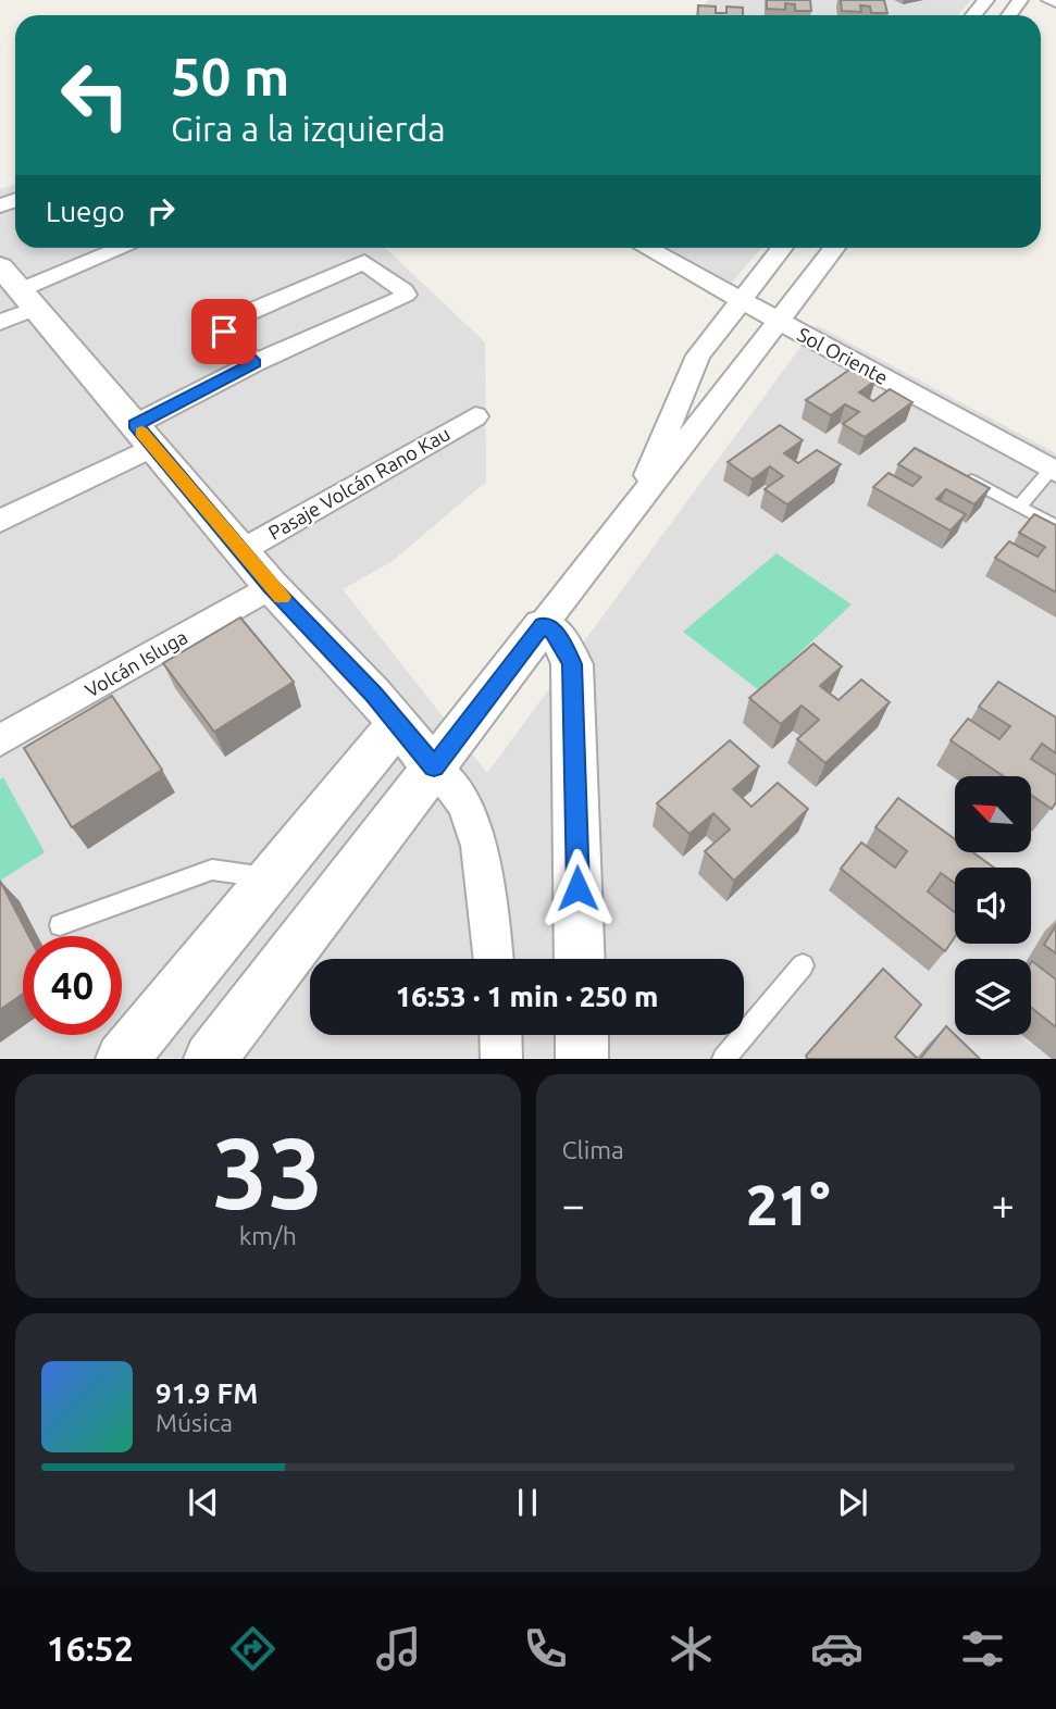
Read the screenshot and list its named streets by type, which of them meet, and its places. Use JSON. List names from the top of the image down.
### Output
{
  "streets": {
    "street": ["Sol Oriente", "Pasaje Volcán Rano Kau", "Volcán Isluga"]
  },
  "north": "top left",
  "page": {
    "turn": ["50 m", "Gira a la izquierda"],
    "then": "Luego",
    "limit": "40",
    "trip": "16:53 · 1 min · 250 m",
    "tile": [
      ["33", "km/h"],
      "Clima"
    ],
    "heat": ["−", "21°", "+"],
    "song": ["91.9 FM", "Música"],
    "tabs": "16:52"
  }
}
